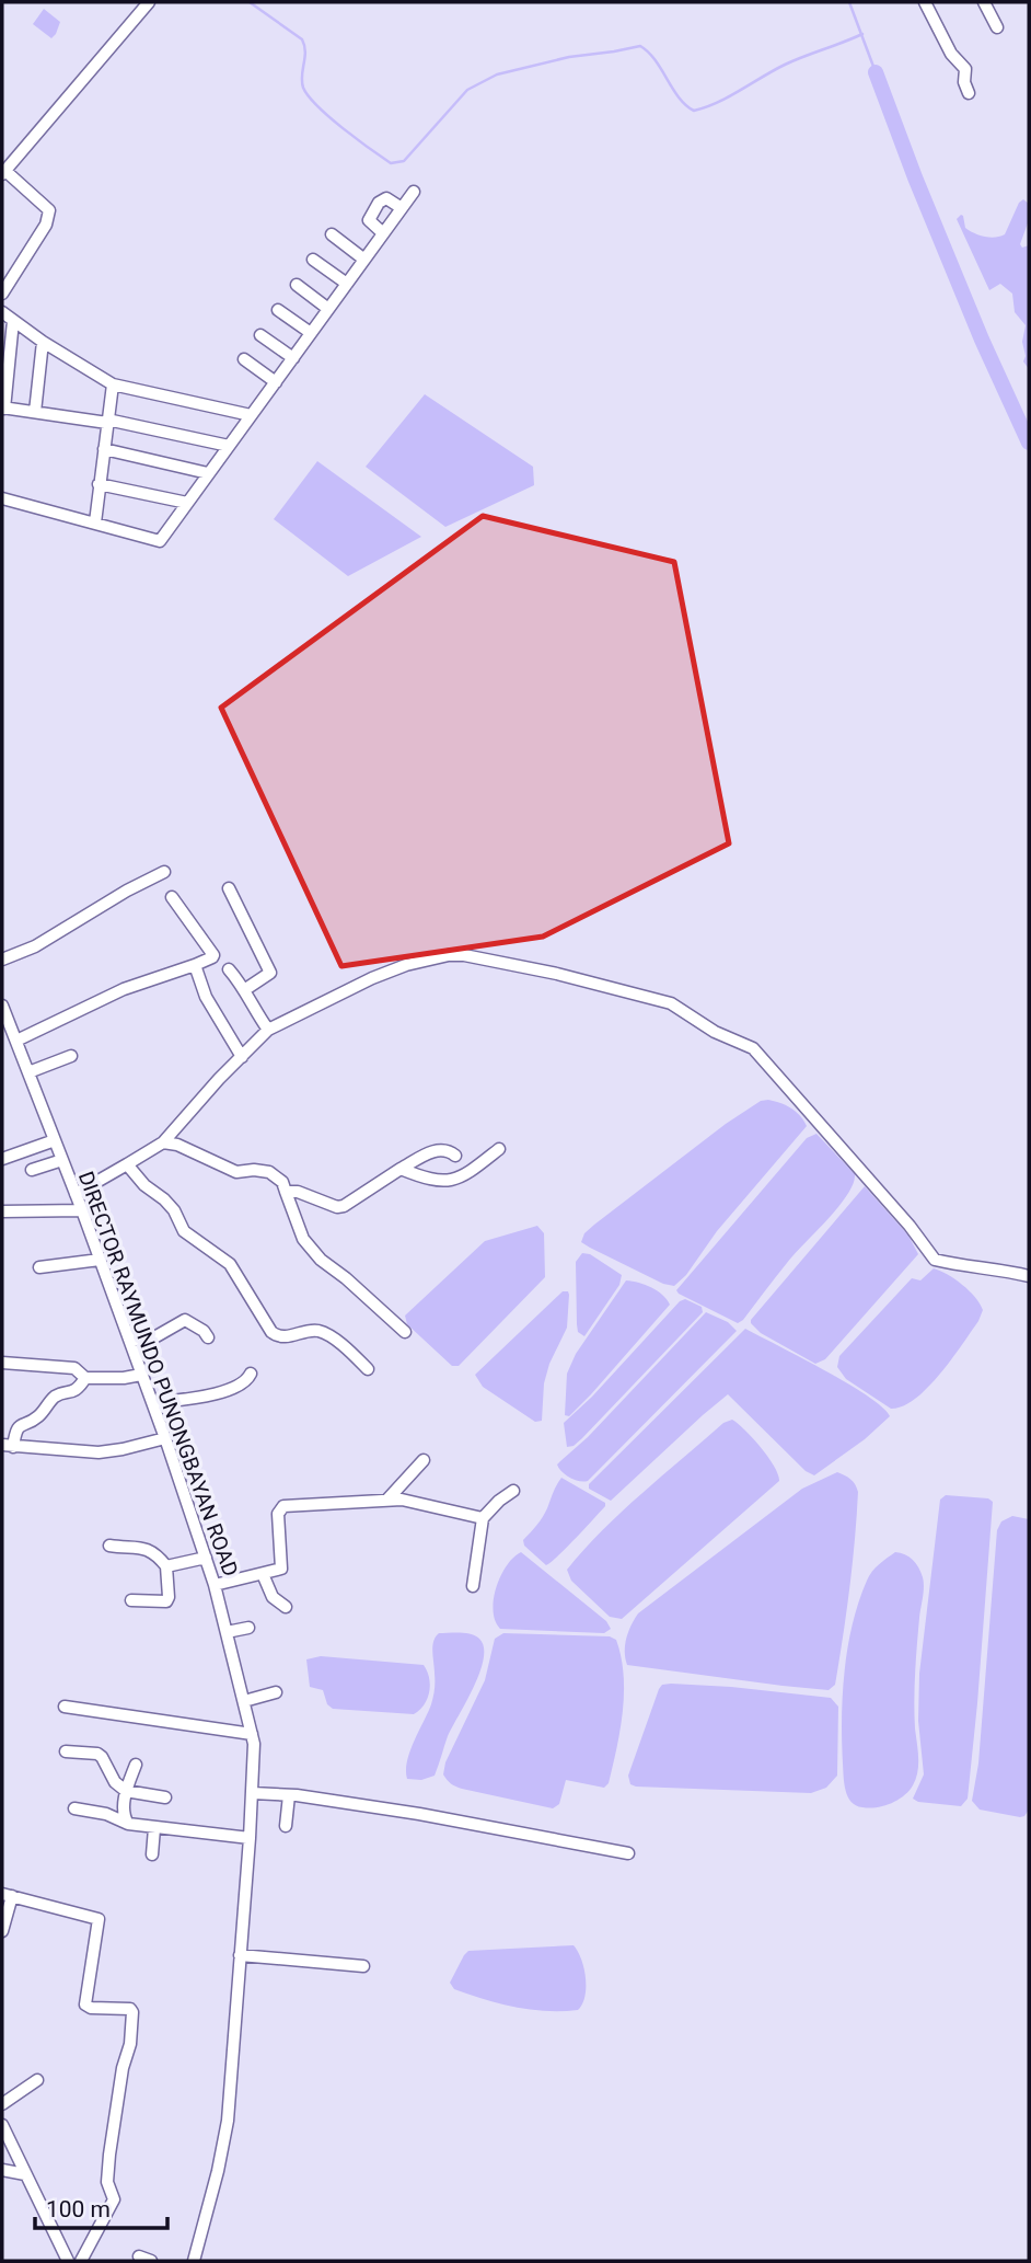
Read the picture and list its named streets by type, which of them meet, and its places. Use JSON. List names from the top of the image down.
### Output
{
  "streets": {
    "street": ["DIRECTOR RAYMUNDO PUNONGBAYAN ROAD"]
  },
  "scale_bar": "100 m"
}
